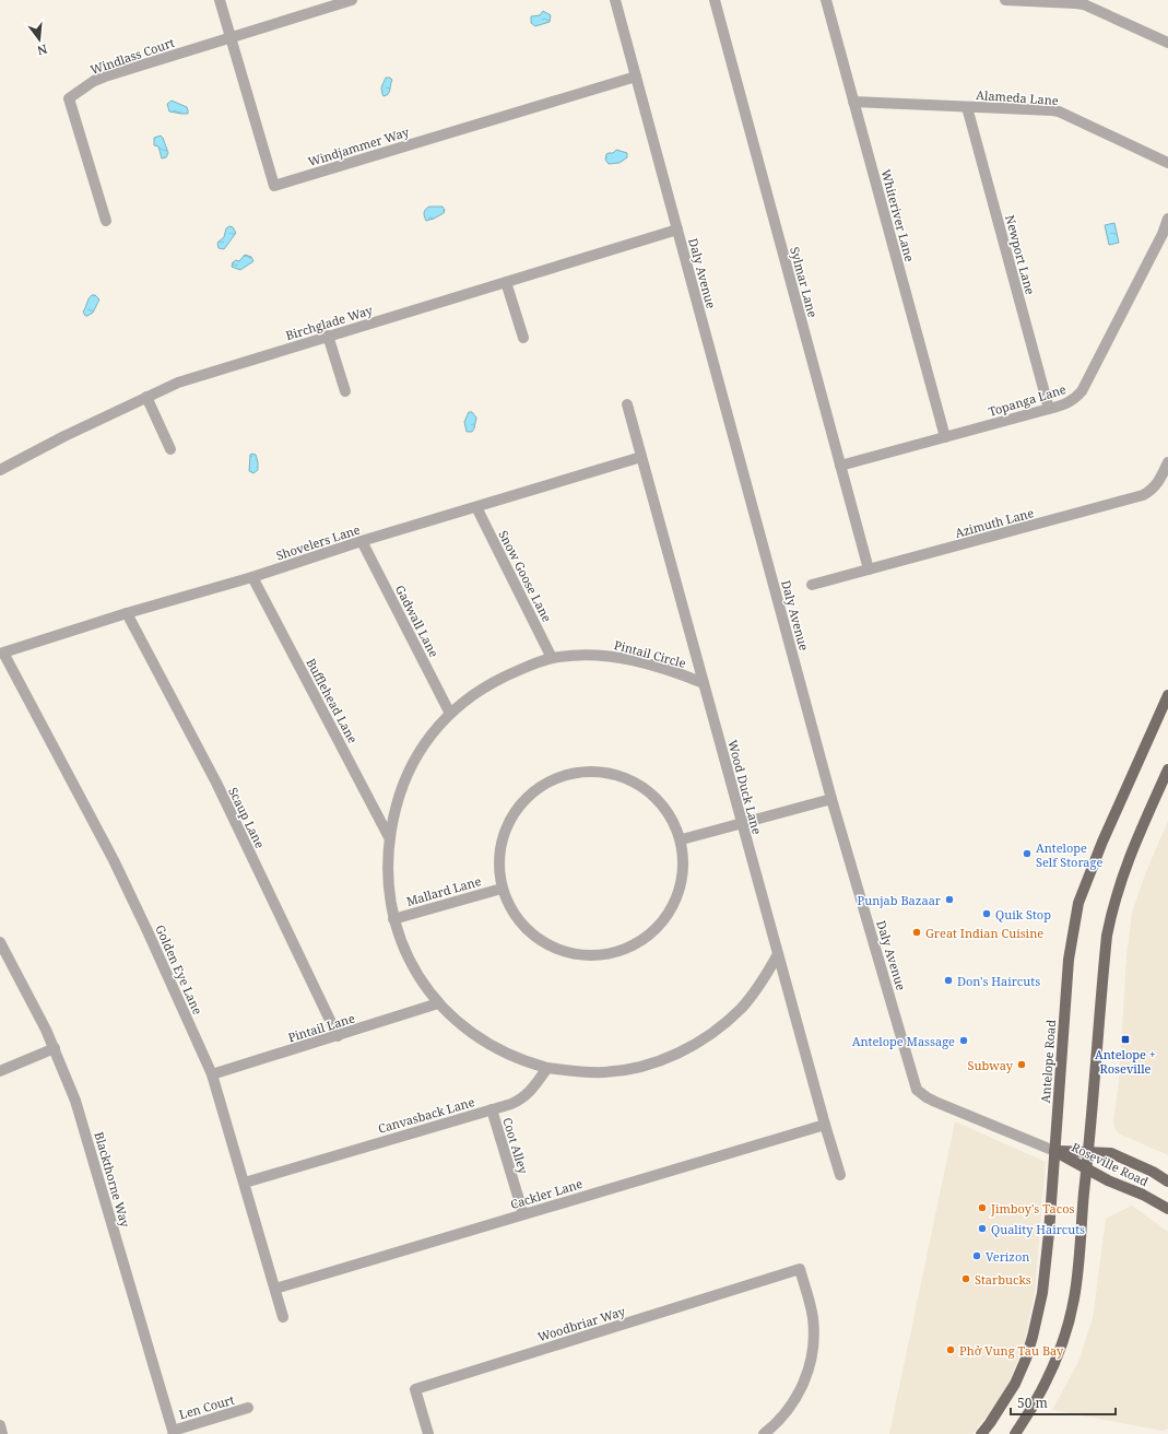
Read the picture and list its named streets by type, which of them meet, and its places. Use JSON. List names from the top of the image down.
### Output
{
  "streets": {
    "main road": ["Antelope Road", "Roseville Road"],
    "street": [
      "Windlass Court",
      "Alameda Lane",
      "Windjammer Way",
      "Whiteriver Lane",
      "Newport Lane",
      "Daly Avenue",
      "Sylmar Lane",
      "Birchglade Way",
      "Topanga Lane",
      "Azimuth Lane",
      "Shovelers Lane",
      "Snow Goose Lane",
      "Gadwall Lane",
      "Pintail Circle",
      "Bufflehead Lane",
      "Wood Duck Lane",
      "Scaup Lane",
      "Mallard Lane",
      "Golden Eye Lane",
      "Pintail Lane",
      "Canvasback Lane",
      "Coot Alley",
      "Blackthorne Way",
      "Cackler Lane",
      "Woodbriar Way",
      "Len Court"
    ]
  },
  "crossings": [
    ["Windlass Court", "Windjammer Way"],
    ["Alameda Lane", "Whiteriver Lane"],
    ["Alameda Lane", "Newport Lane"],
    ["Windjammer Way", "Daly Avenue"],
    ["Whiteriver Lane", "Topanga Lane"],
    ["Newport Lane", "Topanga Lane"],
    ["Daly Avenue", "Birchglade Way"],
    ["Daly Avenue", "Antelope Road"],
    ["Daly Avenue", "Roseville Road"],
    ["Sylmar Lane", "Topanga Lane"],
    ["Sylmar Lane", "Azimuth Lane"],
    ["Shovelers Lane", "Snow Goose Lane"],
    ["Shovelers Lane", "Gadwall Lane"],
    ["Shovelers Lane", "Bufflehead Lane"],
    ["Shovelers Lane", "Wood Duck Lane"],
    ["Shovelers Lane", "Scaup Lane"],
    ["Shovelers Lane", "Golden Eye Lane"],
    ["Snow Goose Lane", "Pintail Circle"],
    ["Gadwall Lane", "Pintail Circle"],
    ["Pintail Circle", "Bufflehead Lane"],
    ["Pintail Circle", "Wood Duck Lane"],
    ["Pintail Circle", "Mallard Lane"],
    ["Pintail Circle", "Pintail Lane"],
    ["Pintail Circle", "Canvasback Lane"],
    ["Wood Duck Lane", "Cackler Lane"],
    ["Scaup Lane", "Pintail Lane"],
    ["Golden Eye Lane", "Pintail Lane"],
    ["Golden Eye Lane", "Canvasback Lane"],
    ["Golden Eye Lane", "Cackler Lane"],
    ["Antelope Road", "Roseville Road"],
    ["Canvasback Lane", "Coot Alley"],
    ["Coot Alley", "Cackler Lane"],
    ["Blackthorne Way", "Len Court"]
  ],
  "places": {
    "other": [
      "Antelope Self Storage",
      "Punjab Bazaar",
      "Quik Stop",
      "Great Indian Cuisine",
      "Don's Haircuts",
      "Antelope Massage",
      "Subway",
      "Jimboy's Tacos",
      "Quality Haircuts",
      "Verizon",
      "Starbucks",
      "Phở Vung Tau Bay"
    ],
    "transit": ["Antelope + Roseville"]
  },
  "scale_bar": "50 m",
  "north": "bottom"
}
